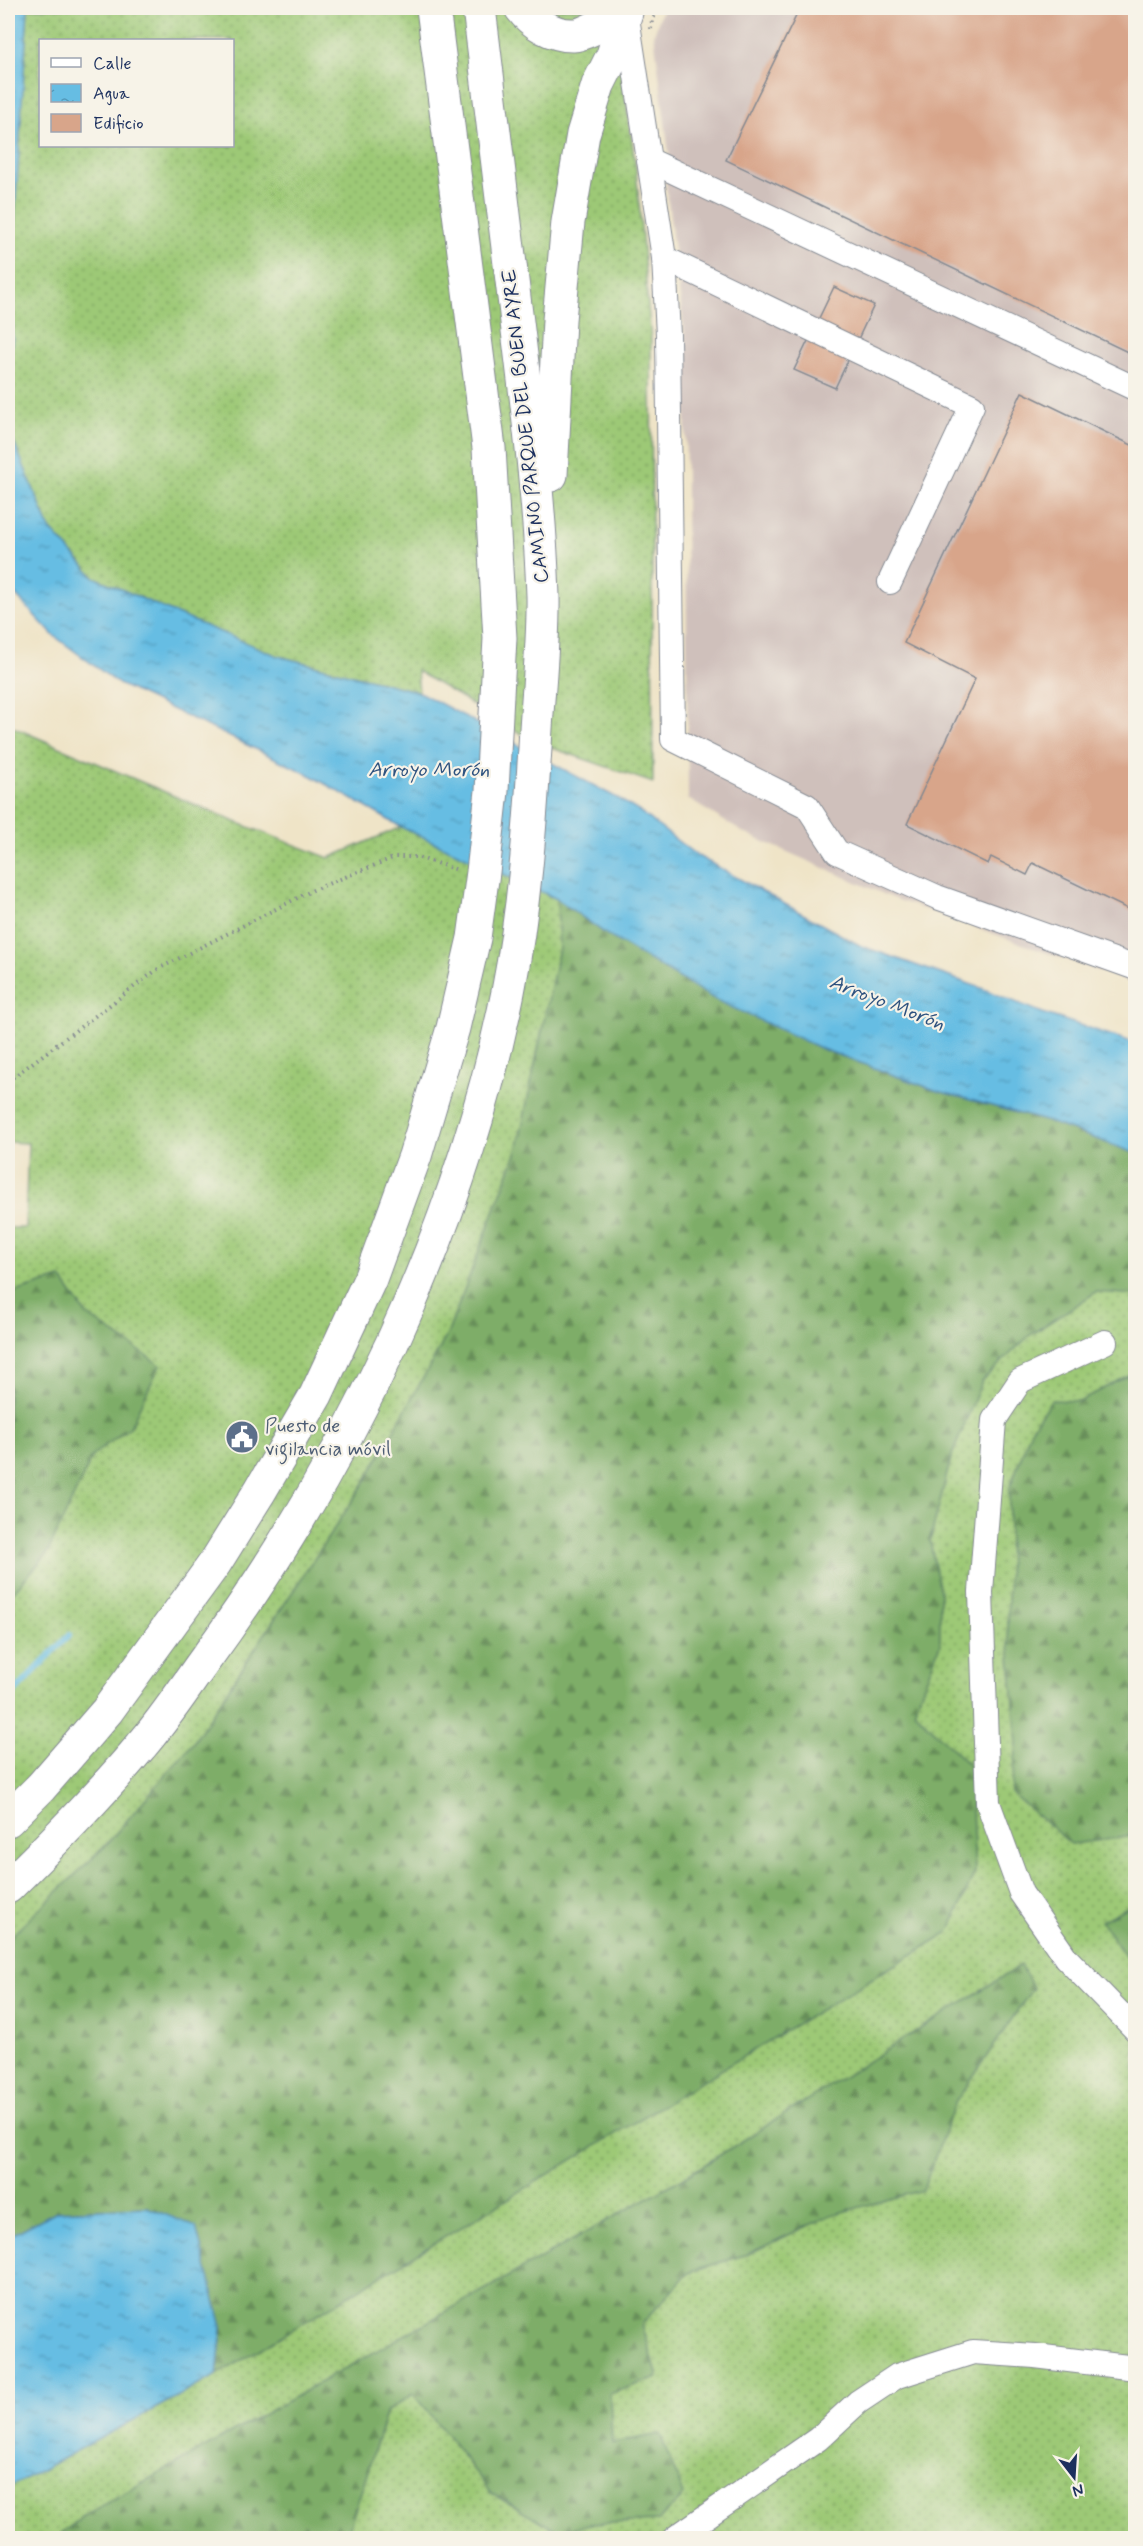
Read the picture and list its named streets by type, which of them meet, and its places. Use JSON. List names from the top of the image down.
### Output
{
  "streets": {
    "highway": ["CAMINO PARQUE DEL BUEN AYRE"]
  },
  "water": ["Arroyo Morón"],
  "places": {
    "public building": ["Puesto de vigilancia móvil"]
  },
  "legend": ["Calle", "Agua", "Edificio"],
  "north": "bottom"
}
